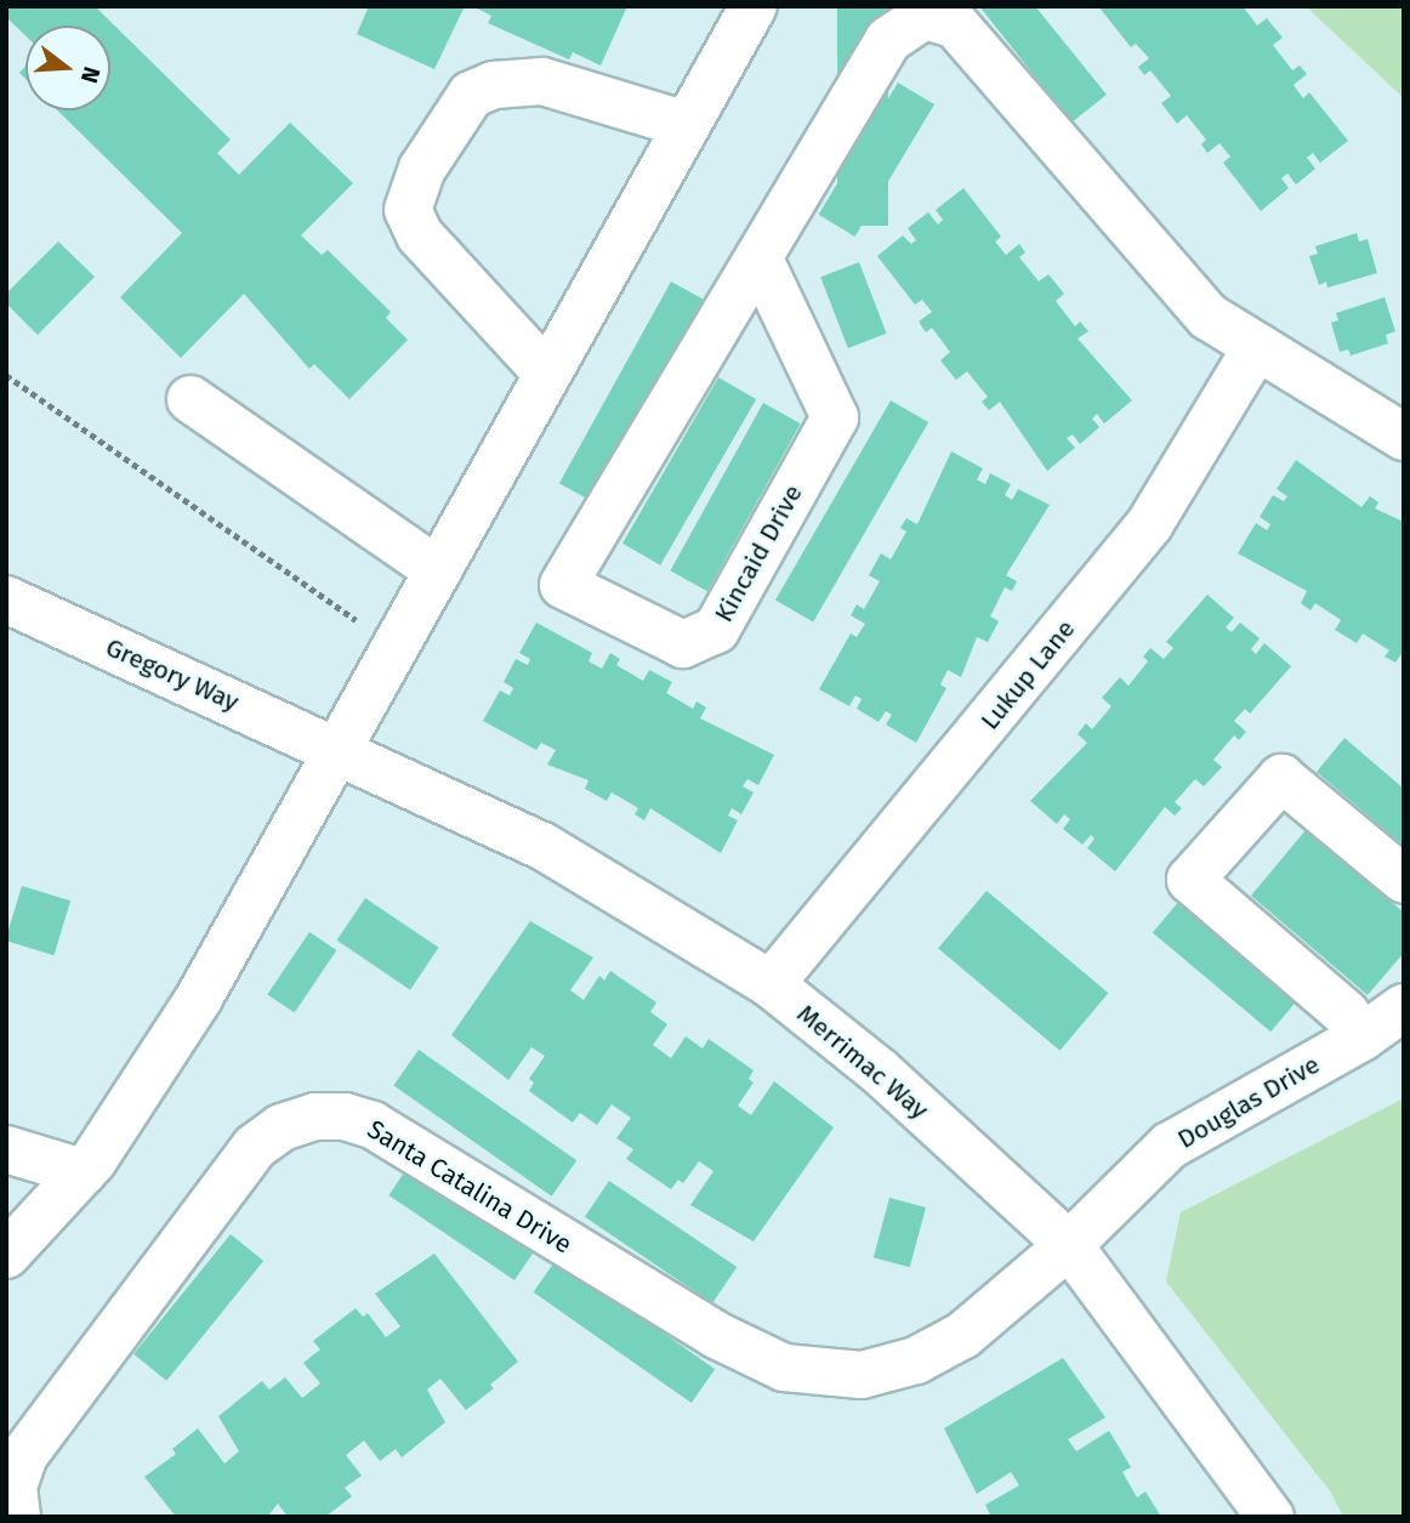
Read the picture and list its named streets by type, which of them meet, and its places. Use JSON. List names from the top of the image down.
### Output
{
  "streets": {
    "street": [
      "Kincaid Drive",
      "Gregory Way",
      "Lukup Lane",
      "Merrimac Way",
      "Douglas Drive",
      "Santa Catalina Drive"
    ]
  },
  "crossings": [
    ["Kincaid Drive", "Lukup Lane"],
    ["Gregory Way", "Merrimac Way"],
    ["Lukup Lane", "Merrimac Way"],
    ["Merrimac Way", "Douglas Drive"],
    ["Merrimac Way", "Santa Catalina Drive"],
    ["Douglas Drive", "Santa Catalina Drive"]
  ],
  "north": "right"
}
